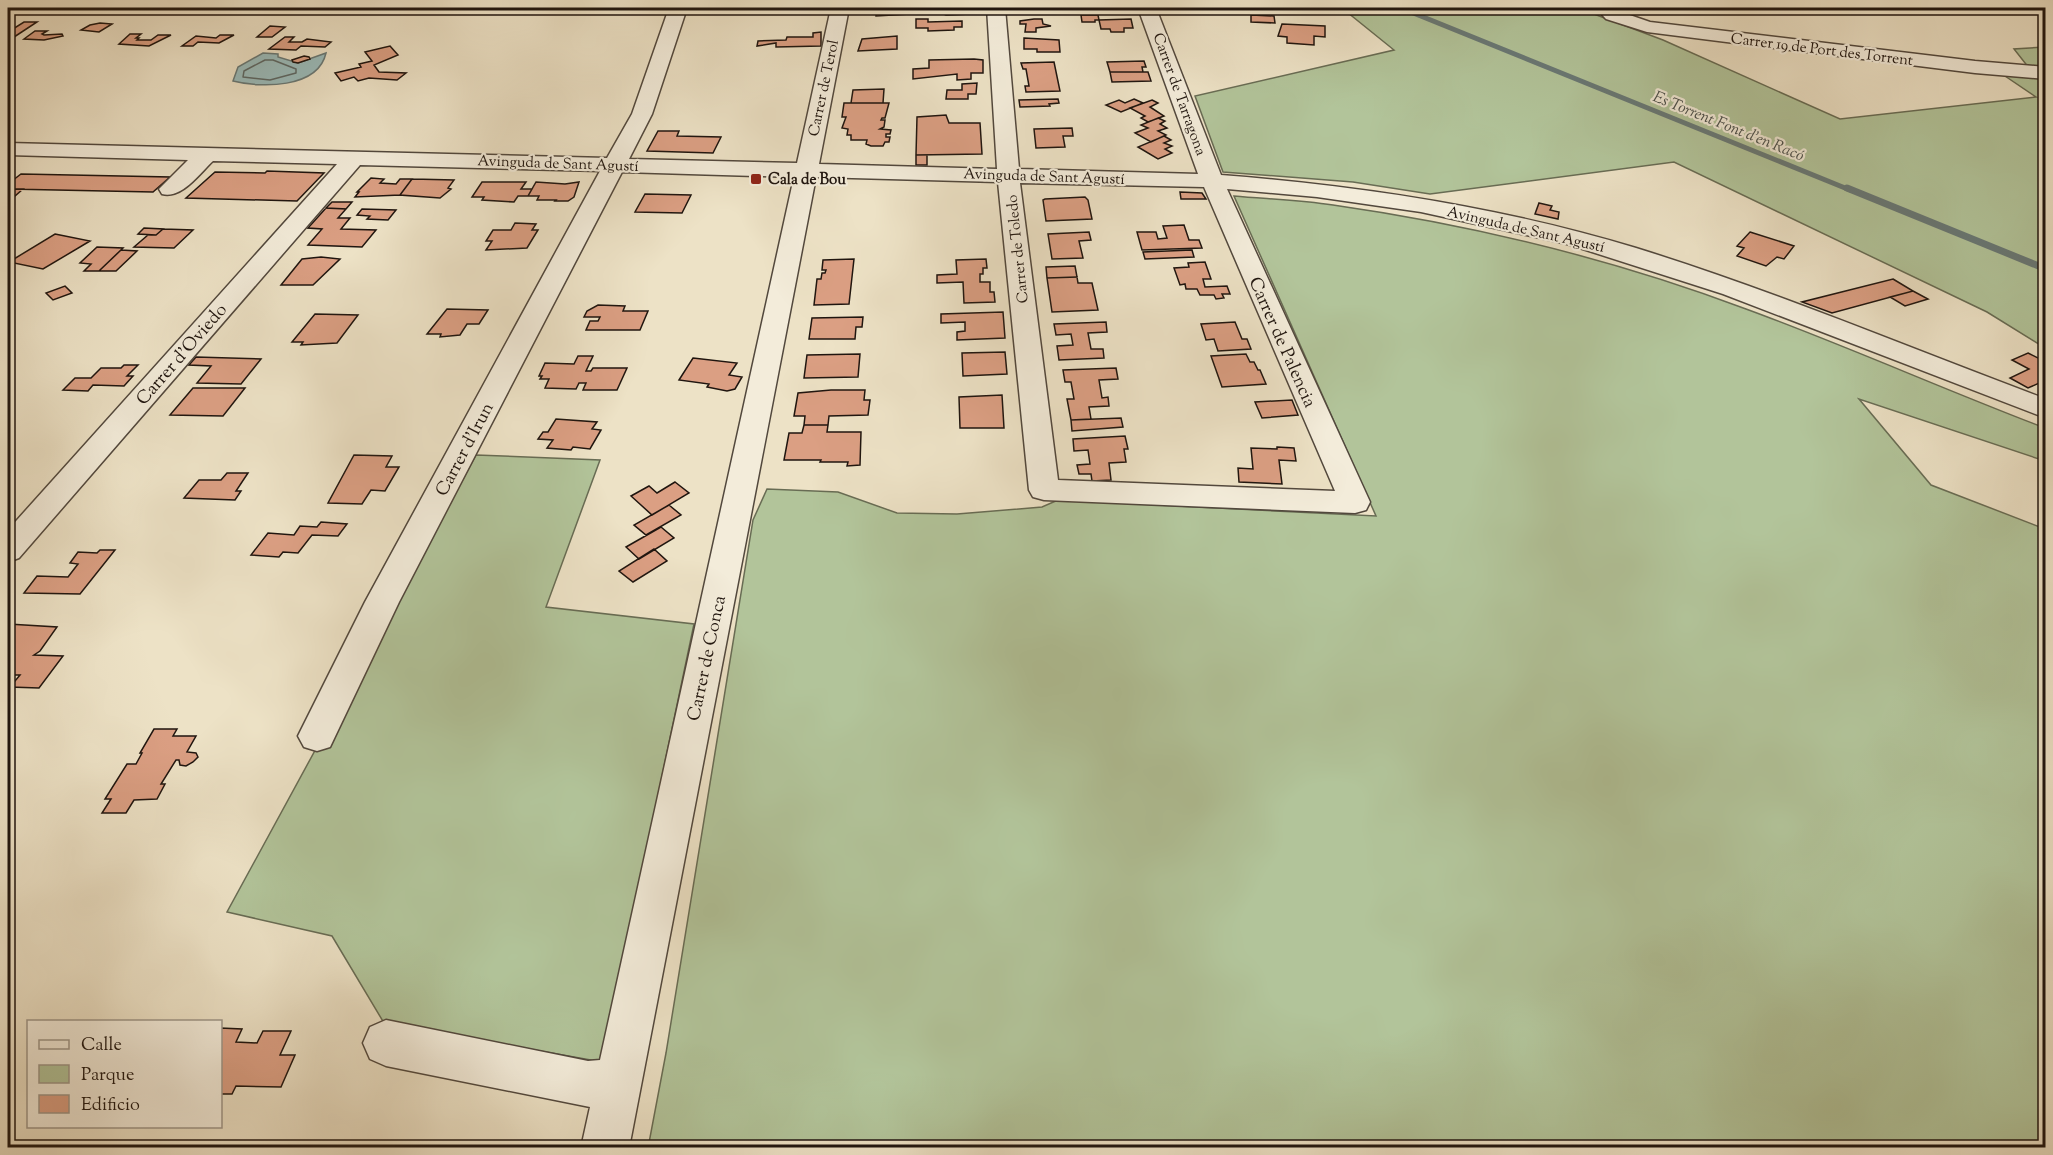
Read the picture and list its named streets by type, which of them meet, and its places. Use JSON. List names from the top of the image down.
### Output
{
  "streets": {
    "street": [
      "Carrer 19 de Port des Torrent",
      "Carrer de Terol",
      "Carrer de Tarragona",
      "Avinguda de Sant Agustí",
      "Carrer de Toledo",
      "Carrer de Palencia",
      "Carrer d'Oviedo",
      "Carrer d'Irun",
      "Carrer de Conca"
    ]
  },
  "crossings": [
    ["Carrer de Terol", "Avinguda de Sant Agustí"],
    ["Carrer de Terol", "Carrer de Conca"],
    ["Carrer de Tarragona", "Avinguda de Sant Agustí"],
    ["Carrer de Tarragona", "Carrer de Palencia"],
    ["Avinguda de Sant Agustí", "Carrer de Toledo"],
    ["Avinguda de Sant Agustí", "Carrer de Palencia"],
    ["Avinguda de Sant Agustí", "Carrer d'Oviedo"],
    ["Avinguda de Sant Agustí", "Carrer d'Irun"],
    ["Avinguda de Sant Agustí", "Carrer de Conca"],
    ["Carrer de Toledo", "Carrer de Palencia"]
  ],
  "water": ["Es Torrent Font d'en Racó"],
  "places": {
    "transit": ["Cala de Bou"]
  },
  "legend": ["Calle", "Parque", "Edificio"]
}
